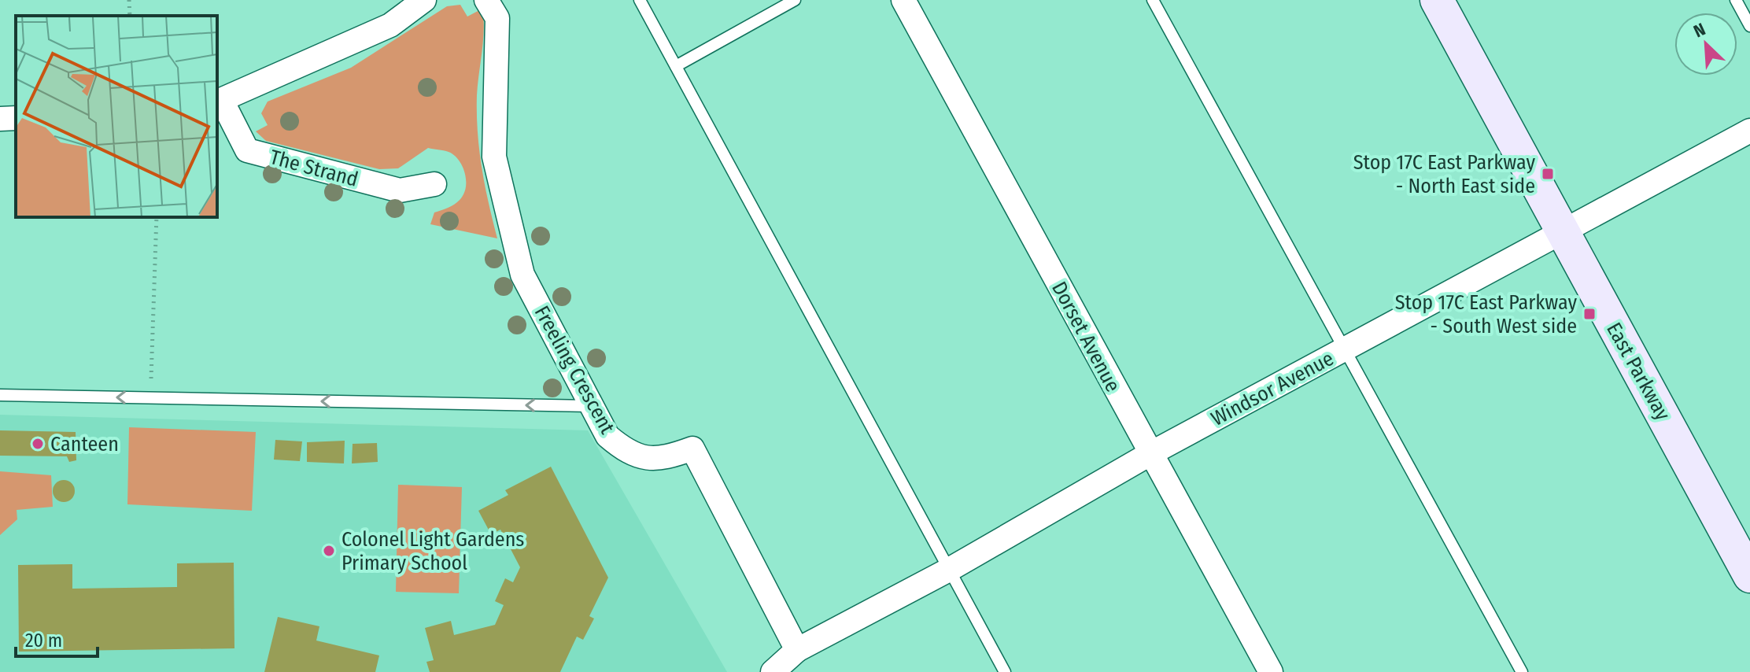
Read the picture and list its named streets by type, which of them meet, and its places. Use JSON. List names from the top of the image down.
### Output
{
  "streets": {
    "street": [
      "The Strand",
      "Dorset Avenue",
      "Freeling Crescent",
      "East Parkway",
      "Windsor Avenue"
    ]
  },
  "crossings": [
    ["Dorset Avenue", "Windsor Avenue"],
    ["Freeling Crescent", "Windsor Avenue"],
    ["East Parkway", "Windsor Avenue"]
  ],
  "places": {
    "transit": ["Stop 17C East Parkway - North East side", "Stop 17C East Parkway - South West side"],
    "other": ["Canteen", "Colonel Light Gardens Primary School"]
  },
  "scale_bar": "20 m",
  "north": "top left"
}
